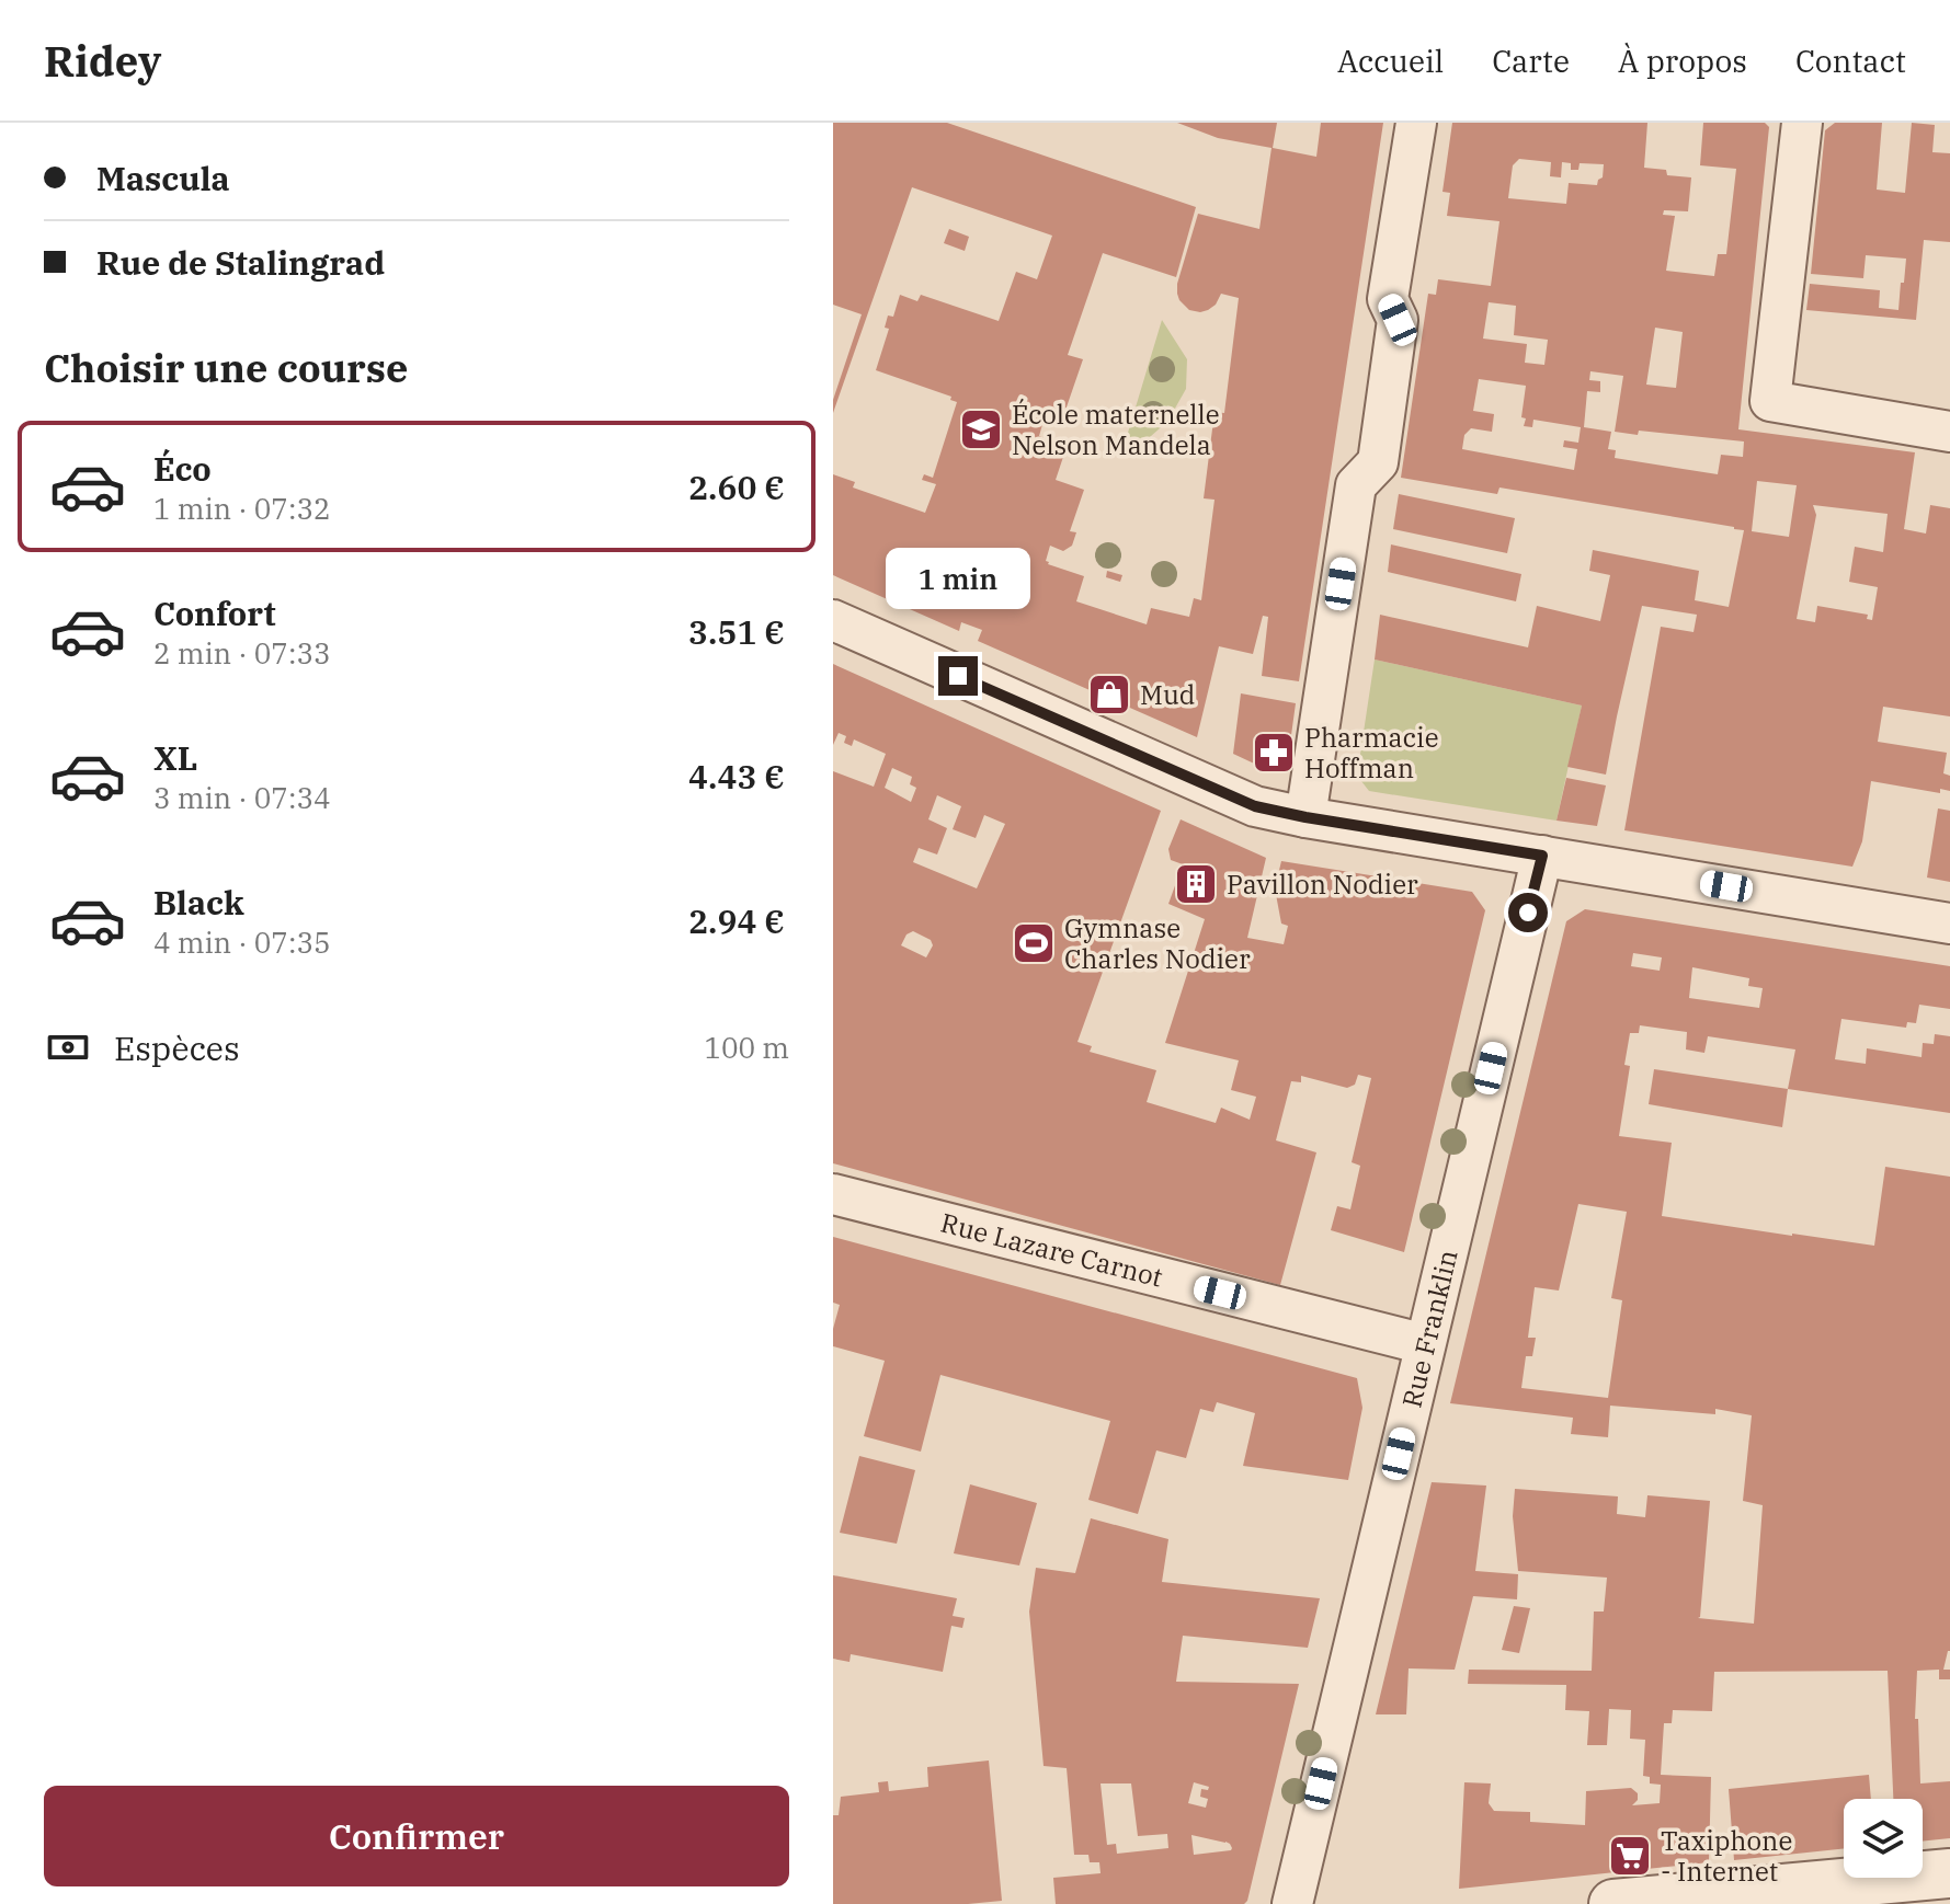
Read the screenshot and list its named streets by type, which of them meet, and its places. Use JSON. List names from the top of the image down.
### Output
{
  "streets": {
    "street": ["Rue Lazare Carnot", "Rue Franklin"]
  },
  "crossings": [
    ["Rue Lazare Carnot", "Rue Franklin"]
  ],
  "places": {
    "school or university": ["École maternelle Nelson Mandela"],
    "shop": ["Mud"],
    "pharmacy": ["Pharmacie Hoffman"],
    "building": ["Pavillon Nodier"],
    "sports": ["Gymnase Charles Nodier"],
    "supermarket": ["Taxiphone - Internet"]
  },
  "page": {
    "header": "Ridey",
    "nav": [
      "Accueil",
      "Carte",
      "À propos",
      "Contact"
    ],
    "banner": ["Mascula", "Rue de Stalingrad"],
    "heading": "Choisir une course",
    "list": [
      {
        "name": "Éco",
        "note": "1 min · 07:32",
        "value": "2.60 €"
      },
      {
        "name": "Confort",
        "note": "2 min · 07:33",
        "value": "3.51 €"
      },
      {
        "name": "XL",
        "note": "3 min · 07:34",
        "value": "4.43 €"
      },
      {
        "name": "Black",
        "note": "4 min · 07:35",
        "value": "2.94 €"
      }
    ],
    "bubble": "1 min",
    "pay": ["Espèces", "100 m"],
    "buttons": "Confirmer"
  }
}
